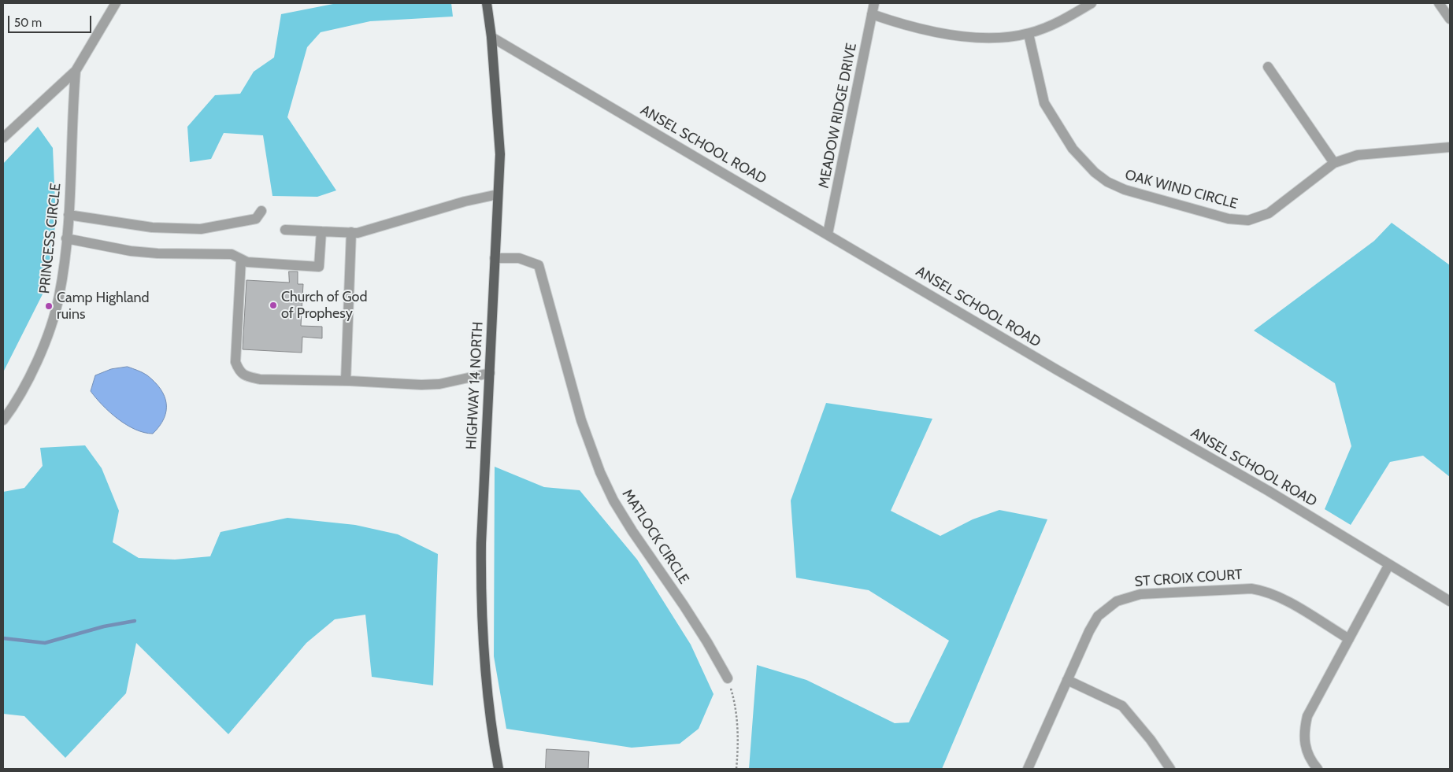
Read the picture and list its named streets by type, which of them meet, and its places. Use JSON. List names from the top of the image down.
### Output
{
  "streets": {
    "main road": ["HIGHWAY 14 NORTH"],
    "street": [
      "MEADOW RIDGE DRIVE",
      "ANSEL SCHOOL ROAD",
      "OAK WIND CIRCLE",
      "PRINCESS CIRCLE",
      "MATLOCK CIRCLE",
      "ST CROIX COURT"
    ]
  },
  "crossings": [
    ["MEADOW RIDGE DRIVE", "ANSEL SCHOOL ROAD"],
    ["ANSEL SCHOOL ROAD", "HIGHWAY 14 NORTH"],
    ["HIGHWAY 14 NORTH", "MATLOCK CIRCLE"]
  ],
  "places": ["Church of God of Prophesy", "Camp Highland ruins"],
  "scale_bar": "50 m"
}
